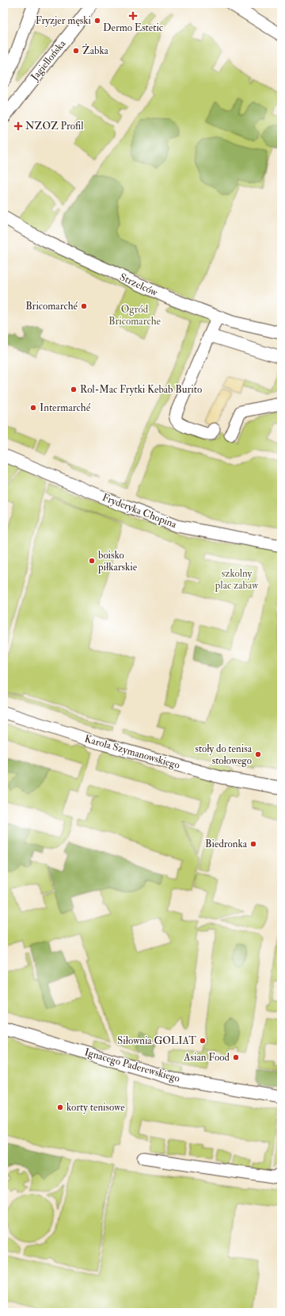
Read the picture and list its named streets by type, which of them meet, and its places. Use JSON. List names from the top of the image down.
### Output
{
  "streets": {
    "street": [
      "Jagiellońska",
      "Strzelców",
      "Fryderyka Chopina",
      "Karola Szymanowskiego",
      "Ignacego Paderewskiego"
    ]
  },
  "parks": ["Ogród Bricomarche", "szkolny plac zabaw"],
  "places": {
    "health": ["Dermo Estetic", "NZOZ Profil"],
    "other": [
      "Fryzjer męski",
      "Żabka",
      "Bricomarché",
      "Rol-Mac Frytki Kebab Burito",
      "Intermarché",
      "boisko piłkarskie",
      "stoły do tenisa stołowego",
      "Biedronka",
      "Siłownia GOLIAT",
      "Asian Food",
      "korty tenisowe"
    ]
  }
}
